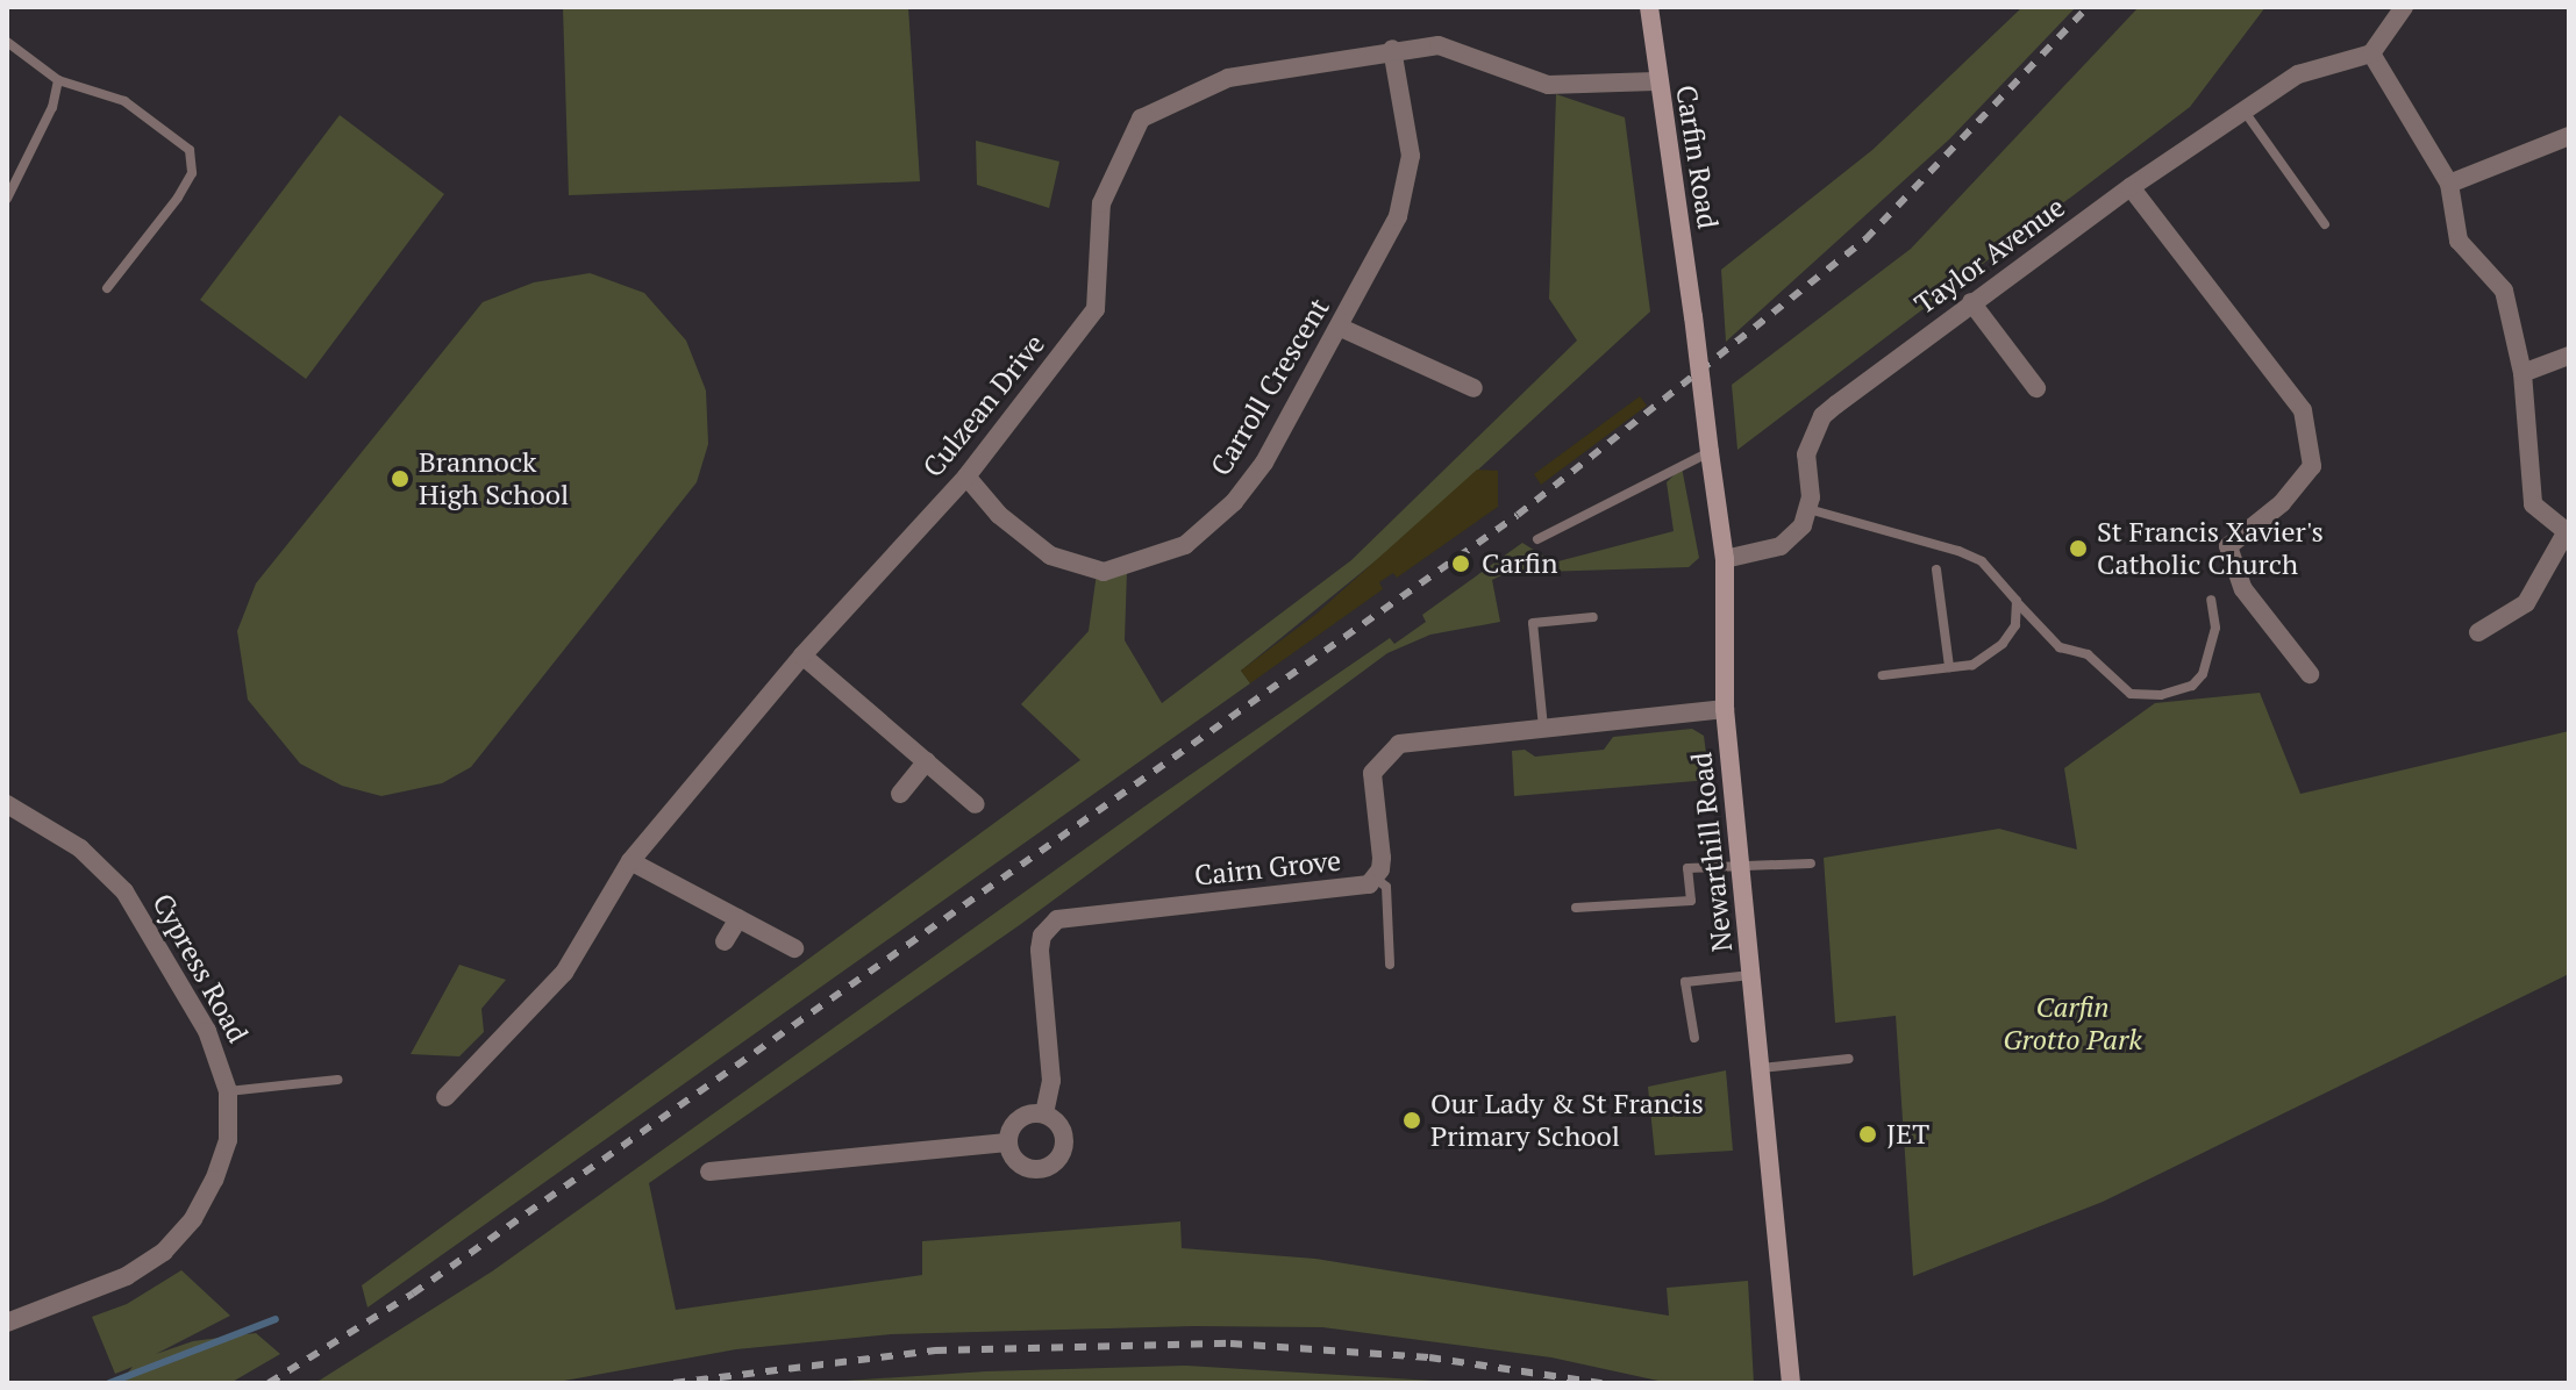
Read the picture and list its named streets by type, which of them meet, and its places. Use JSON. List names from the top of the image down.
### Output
{
  "streets": {
    "main road": ["Carfin Road", "Newarthill Road"],
    "street": [
      "Taylor Avenue",
      "Carroll Crescent",
      "Culzean Drive",
      "Cairn Grove",
      "Cypress Road"
    ]
  },
  "crossings": [
    ["Carfin Road", "Culzean Drive"],
    ["Carfin Road", "Newarthill Road"],
    ["Carroll Crescent", "Culzean Drive"],
    ["Newarthill Road", "Cairn Grove"]
  ],
  "parks": ["Carfin Grotto Park"],
  "places": [
    "Brannock High School",
    "St Francis Xavier's Catholic Church",
    "Carfin",
    "Our Lady & St Francis Primary School",
    "JET"
  ]
}
